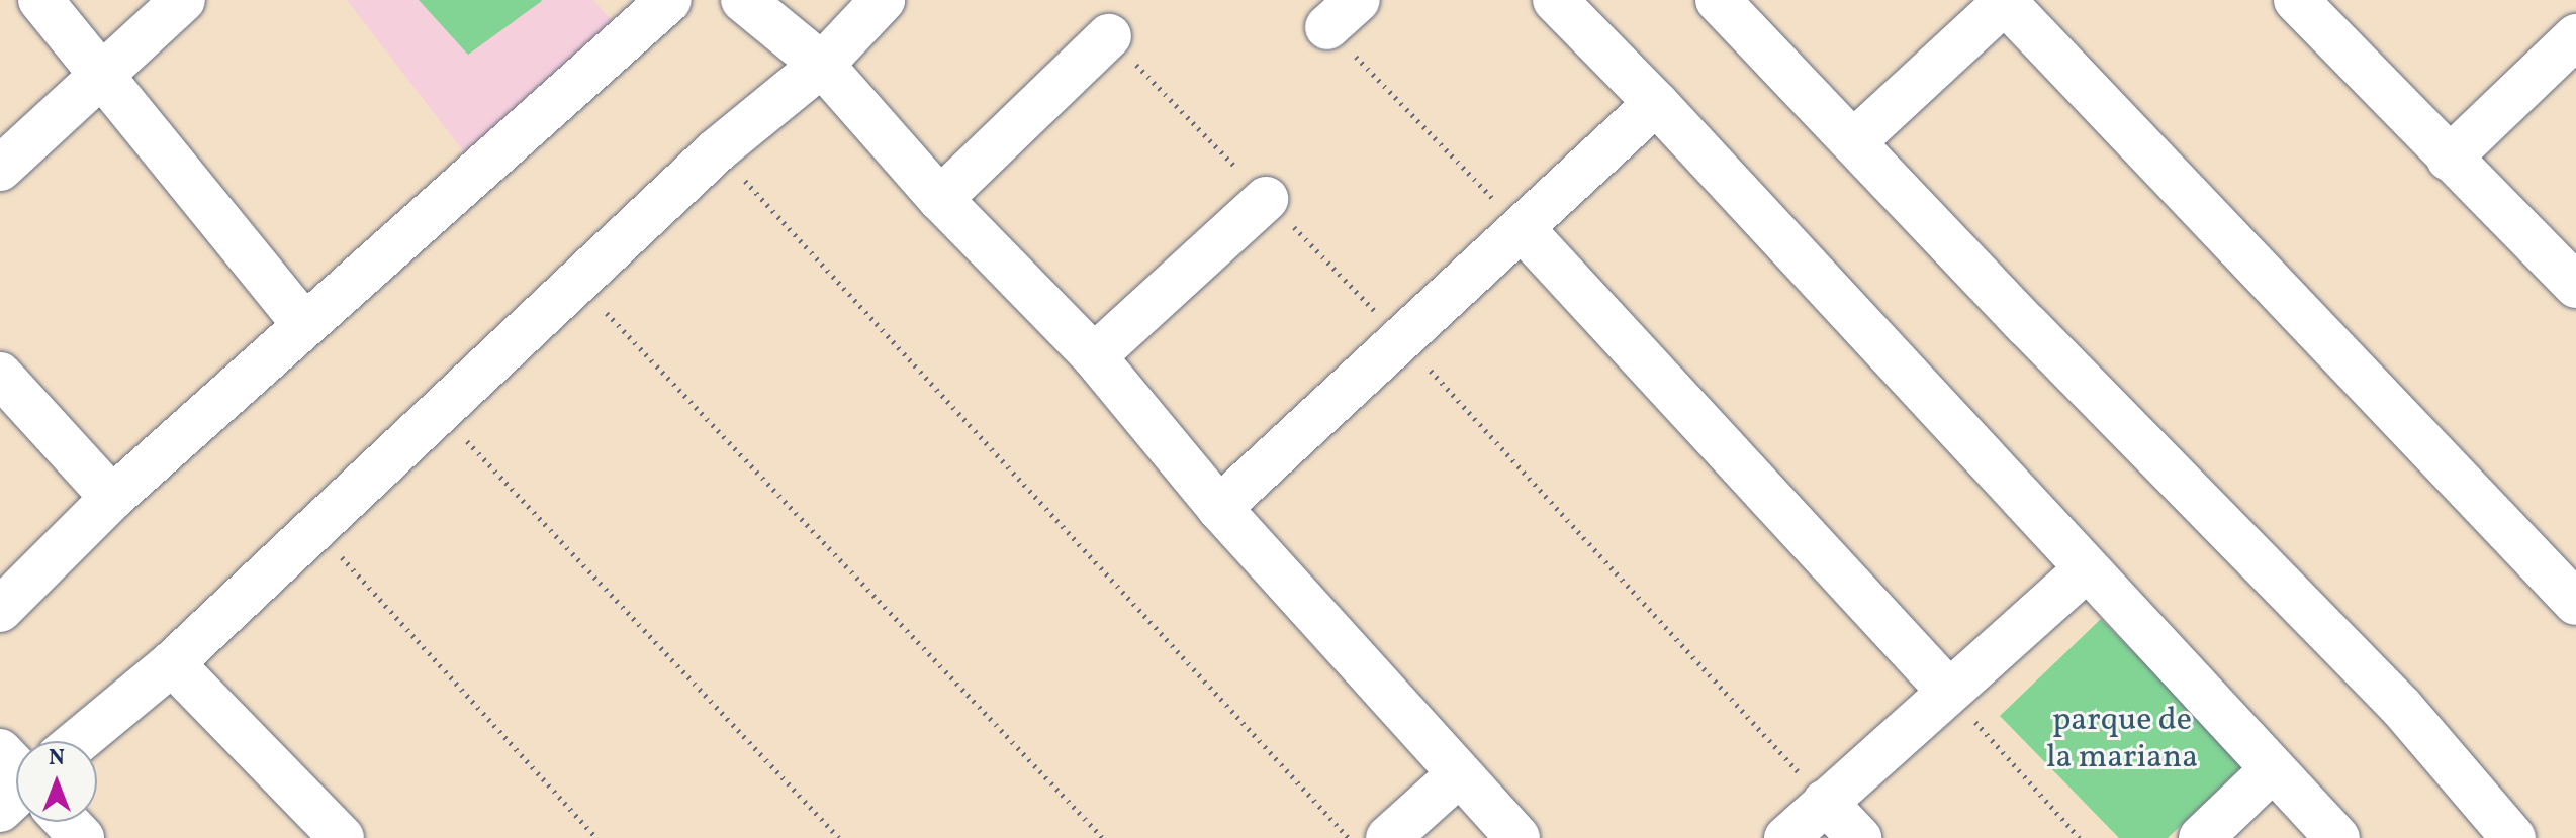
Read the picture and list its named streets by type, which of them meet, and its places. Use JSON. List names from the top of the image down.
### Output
{
  "parks": ["parque de la mariana"],
  "north": "top"
}
